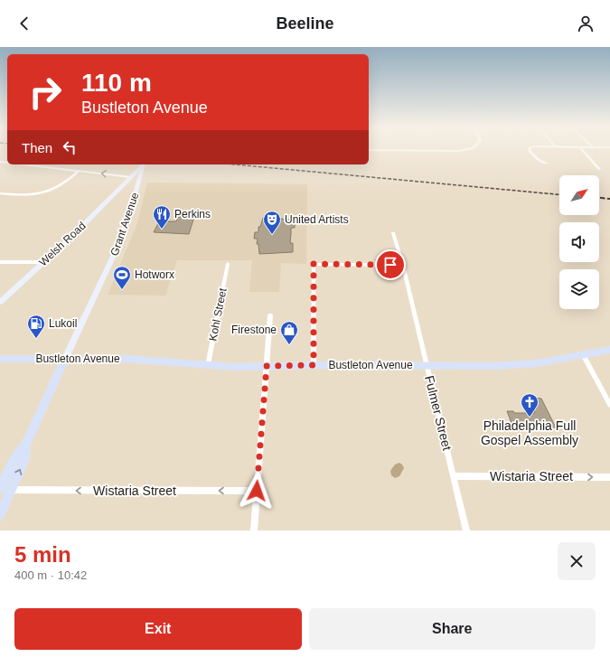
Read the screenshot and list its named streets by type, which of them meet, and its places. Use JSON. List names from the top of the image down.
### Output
{
  "streets": {
    "main road": ["Grant Avenue", "Welsh Road", "Bustleton Avenue"],
    "street": ["Kohl Street", "Fulmer Street", "Wistaria Street"]
  },
  "crossings": [
    ["Grant Avenue", "Welsh Road"],
    ["Grant Avenue", "Bustleton Avenue"],
    ["Grant Avenue", "Wistaria Street"],
    ["Kohl Street", "Bustleton Avenue"],
    ["Bustleton Avenue", "Fulmer Street"],
    ["Fulmer Street", "Wistaria Street"]
  ],
  "places": {
    "restaurant": ["Perkins"],
    "theatre": ["United Artists"],
    "sports": ["Hotworx"],
    "fuel station": ["Lukoil"],
    "shop": ["Firestone"],
    "church": ["Philadelphia Full Gospel Assembly"]
  },
  "north": "top right",
  "page": {
    "header": "Beeline",
    "turn": ["110 m", "Bustleton Avenue"],
    "then": "Then",
    "heading": ["5 min", "400 m · 10:42"],
    "buttons": ["Exit", "Share"]
  }
}
